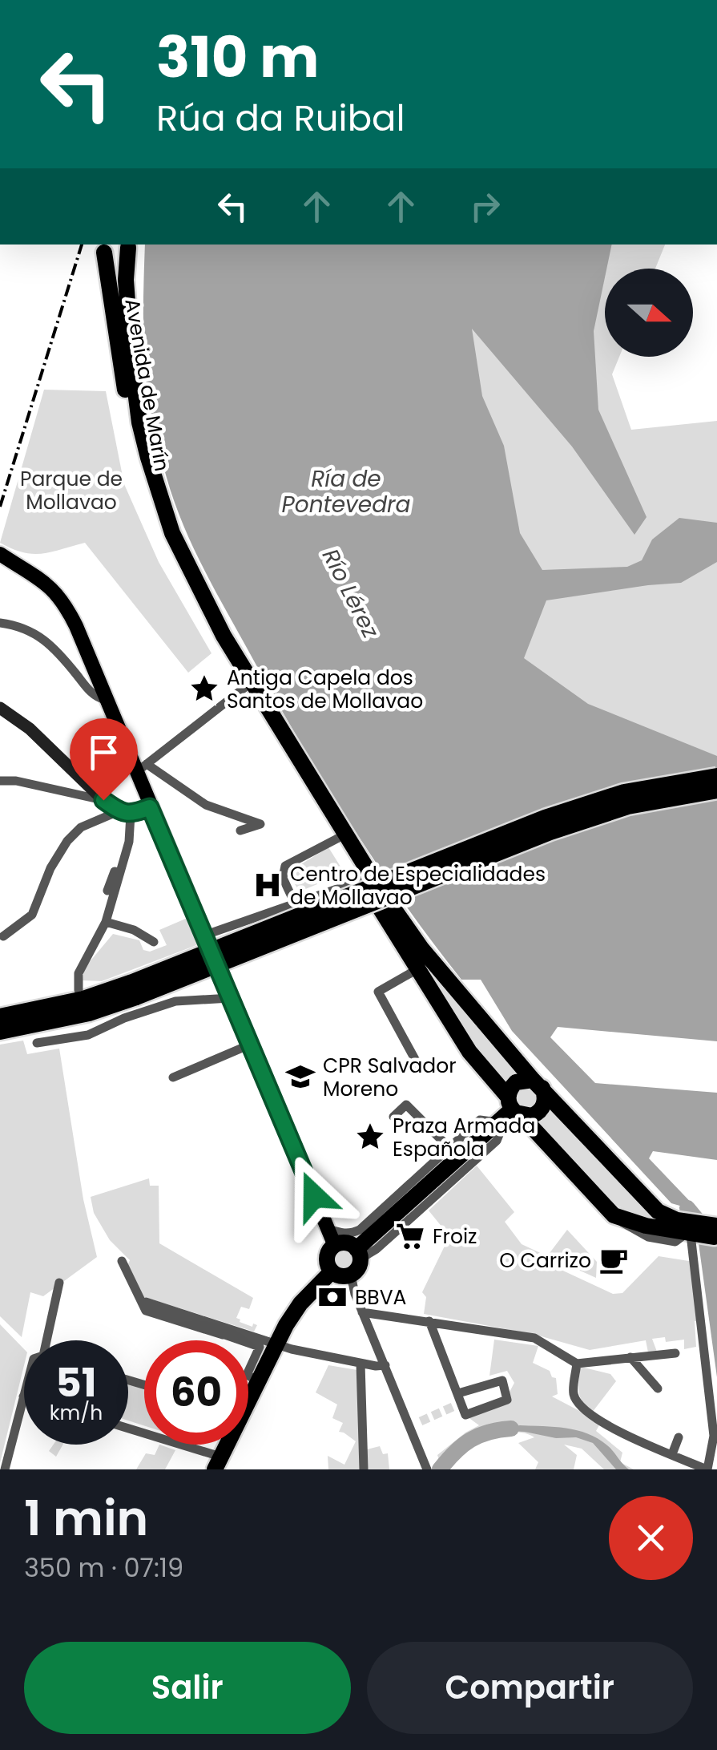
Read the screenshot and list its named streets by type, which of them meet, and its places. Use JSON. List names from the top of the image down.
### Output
{
  "streets": {
    "highway": ["Avenida de Marín"]
  },
  "water": ["Ría de Pontevedra", "Río Lérez"],
  "parks": ["Parque de Mollavao"],
  "places": {
    "place": ["Antiga Capela dos Santos de Mollavao", "Praza Armada Española"],
    "hospital": ["Centro de Especialidades de Mollavao"],
    "school or university": ["CPR Salvador Moreno"],
    "supermarket": ["Froiz"],
    "cafe": ["O Carrizo"],
    "bank": ["BBVA"]
  },
  "north": "right",
  "page": {
    "turn": ["310 m", "Rúa da Ruibal"],
    "speed": "51 km/h",
    "limit": "60",
    "heading": ["1 min", "350 m · 07:19"],
    "buttons": ["Salir", "Compartir"]
  }
}
